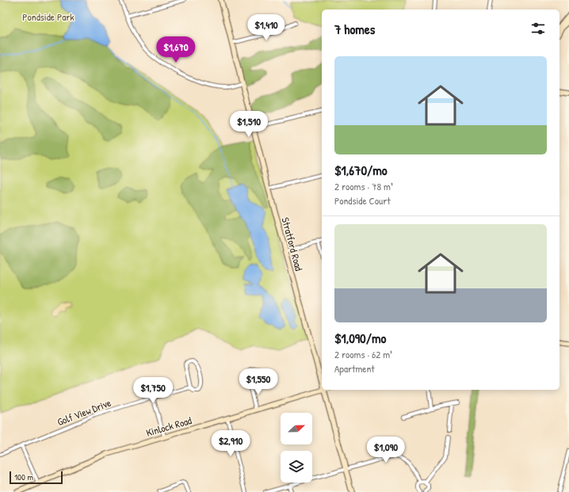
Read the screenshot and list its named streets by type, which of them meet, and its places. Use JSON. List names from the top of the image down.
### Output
{
  "streets": {
    "main road": ["Stratford Road", "Kinlock Road"],
    "street": ["Golf View Drive"]
  },
  "crossings": [
    ["Stratford Road", "Kinlock Road"]
  ],
  "parks": ["Pondside Park"],
  "scale_bar": "100 m",
  "north": "right",
  "page": {
    "heading": "7 homes",
    "price": [
      "$1,410",
      "$1,670",
      "$1,510",
      "$1,550",
      "$1,750",
      "$2,910",
      "$1,090"
    ],
    "list": [
      {
        "name": "$1,670/mo",
        "note": "2 rooms · 78 m² · Pondside Court"
      },
      {
        "name": "$1,090/mo",
        "note": "2 rooms · 62 m² · Apartment"
      }
    ],
    "scale": "100 m"
  }
}
